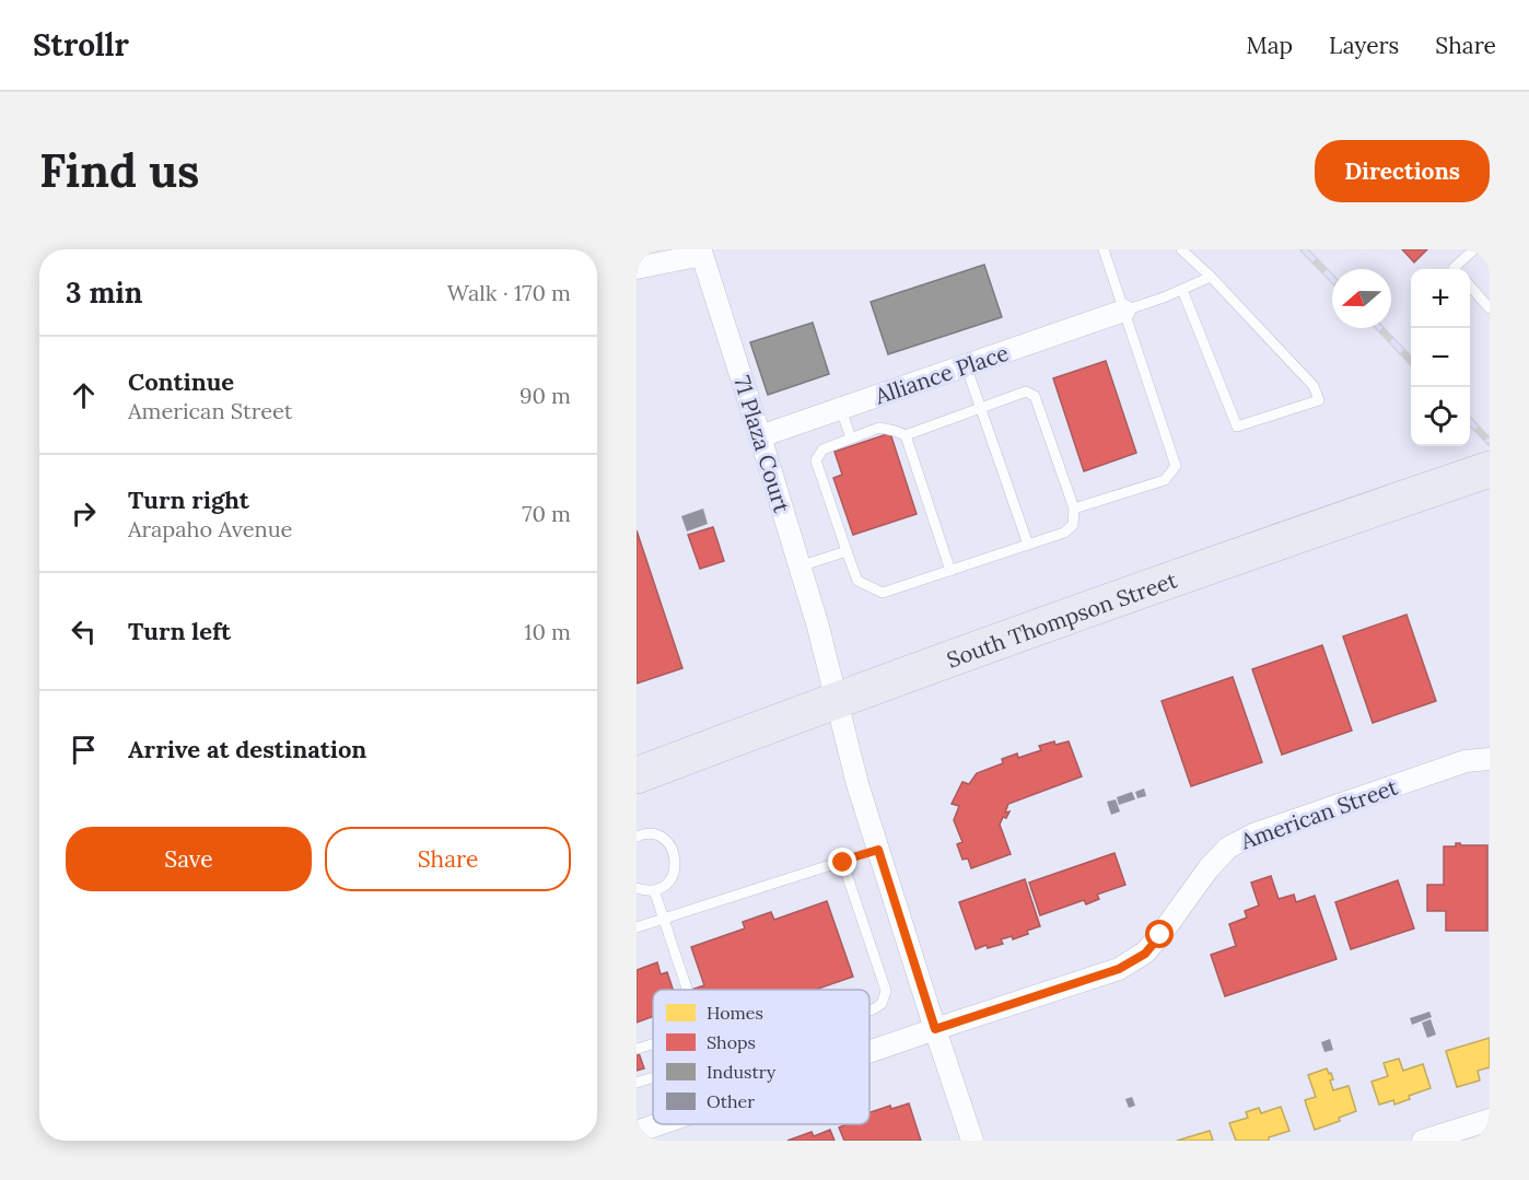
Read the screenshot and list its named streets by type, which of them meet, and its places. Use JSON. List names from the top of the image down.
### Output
{
  "streets": {
    "highway": ["South Thompson Street"],
    "street": ["Alliance Place", "71 Plaza Court", "American Street"]
  },
  "crossings": [
    ["Alliance Place", "71 Plaza Court"],
    ["71 Plaza Court", "South Thompson Street"],
    ["71 Plaza Court", "American Street"]
  ],
  "legend": [
    "Homes",
    "Shops",
    "Industry",
    "Other"
  ],
  "north": "left",
  "page": {
    "header": "Strollr",
    "nav": ["Map", "Layers", "Share"],
    "buttons": [
      "Directions",
      ["Save", "Share"]
    ],
    "title": "Find us",
    "heading": ["3 min", "Walk · 170 m"],
    "map_buttons": ["+", "−"],
    "list": [
      ["Continue", "American Street", "90 m"],
      ["Turn right", "Arapaho Avenue", "70 m"],
      ["Turn left", "10 m"],
      "Arrive at destination"
    ]
  }
}
